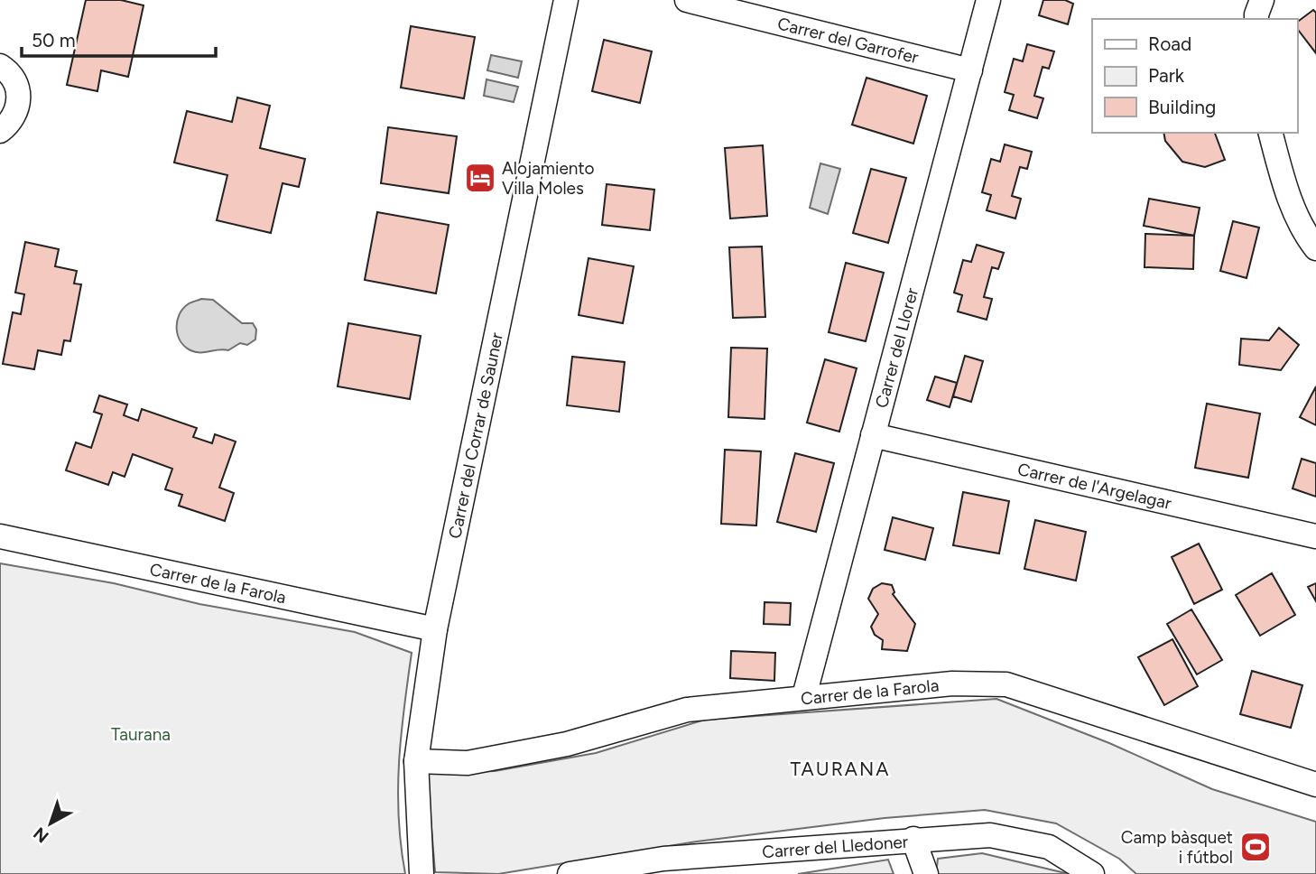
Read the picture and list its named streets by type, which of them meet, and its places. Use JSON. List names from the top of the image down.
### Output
{
  "streets": {
    "street": [
      "Carrer del Garrofer",
      "Carrer del Llorer",
      "Carrer del Corrar de Sauner",
      "Carrer de l'Argelagar",
      "Carrer de la Farola",
      "Carrer del Lledoner"
    ]
  },
  "crossings": [
    ["Carrer del Garrofer", "Carrer del Llorer"],
    ["Carrer del Llorer", "Carrer de l'Argelagar"],
    ["Carrer del Llorer", "Carrer de la Farola"],
    ["Carrer del Corrar de Sauner", "Carrer de la Farola"]
  ],
  "districts": ["TAURANA"],
  "parks": ["Taurana"],
  "places": {
    "hotel": ["Alojamiento Villa Moles"],
    "sports": ["Camp bàsquet i fútbol"]
  },
  "legend": ["Road", "Park", "Building"],
  "scale_bar": "50 m",
  "north": "bottom left"
}
